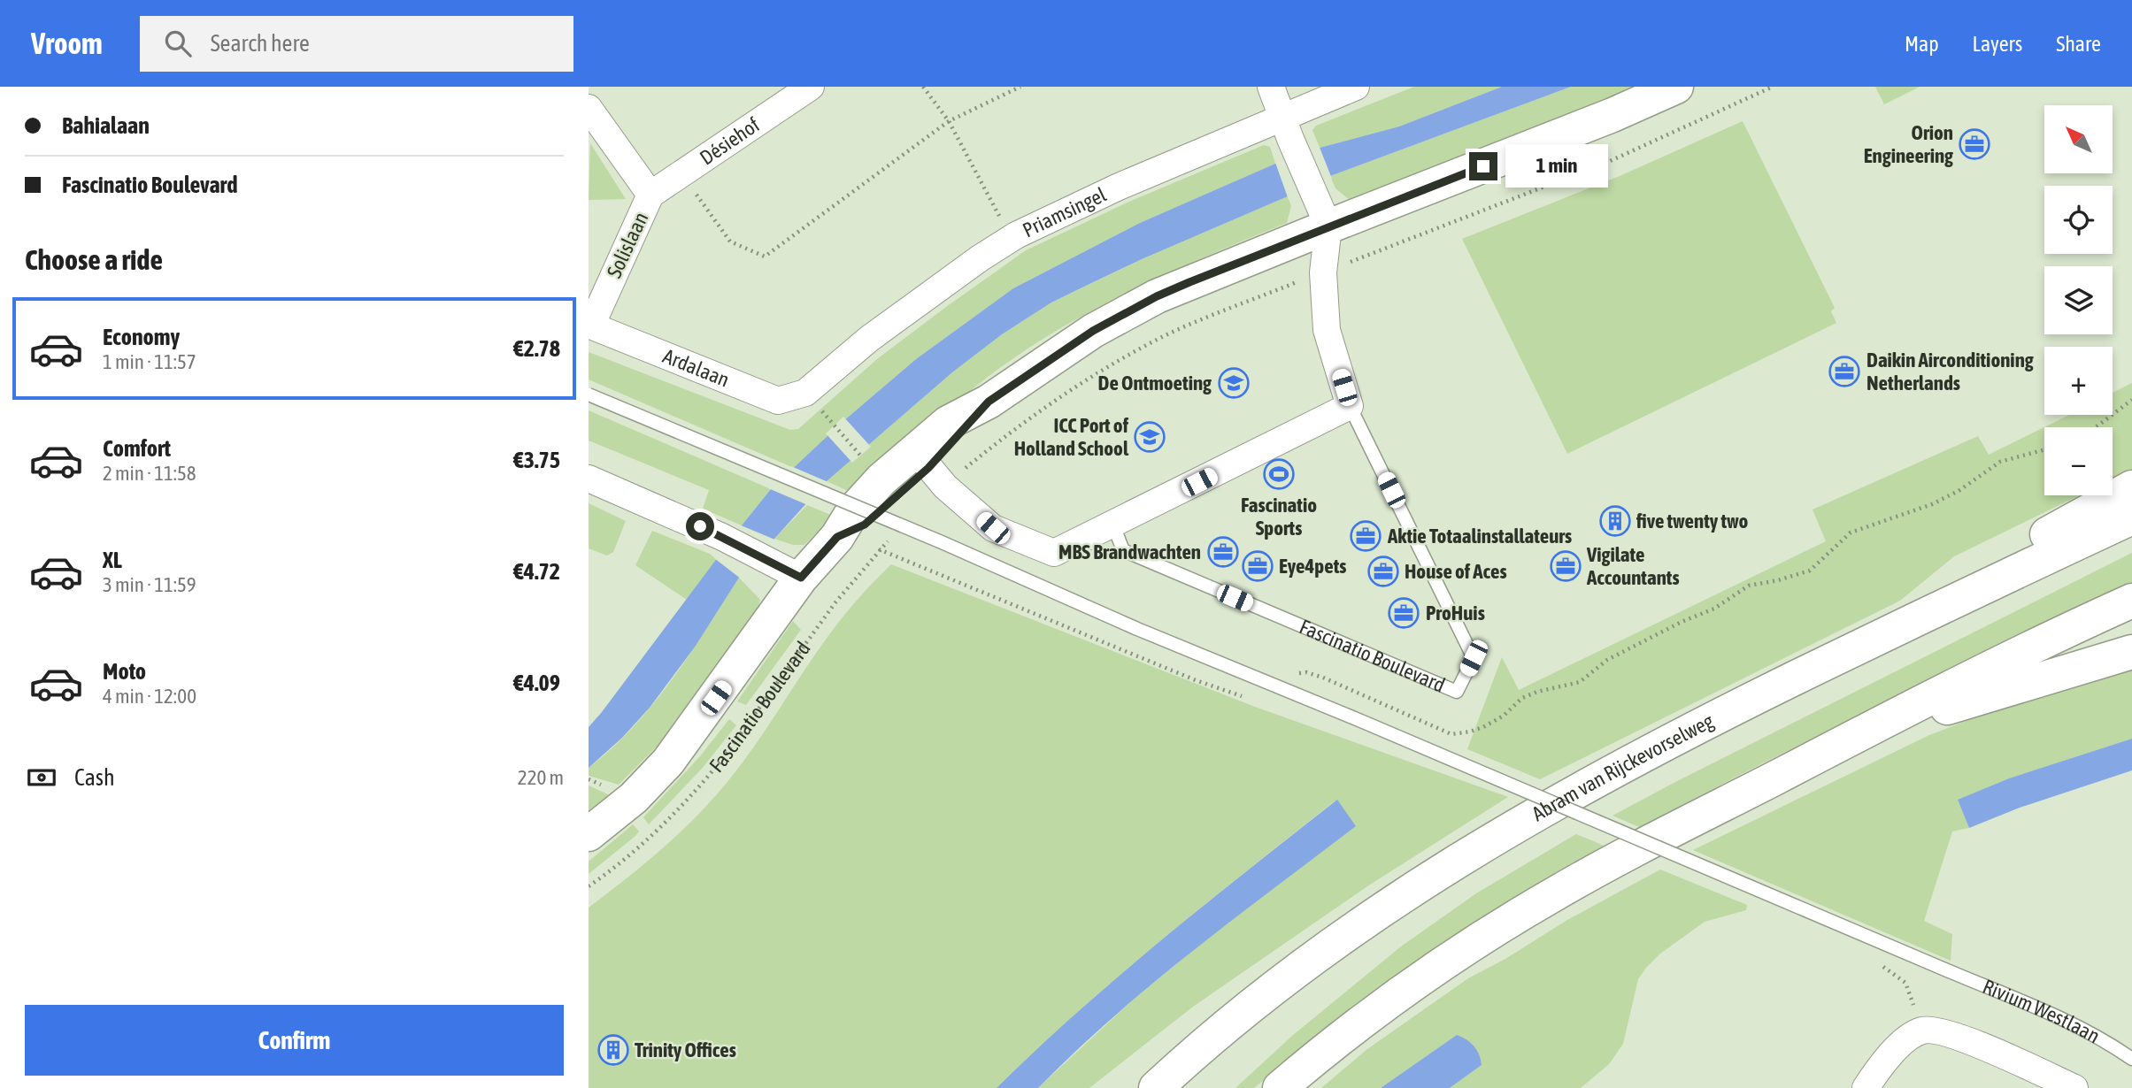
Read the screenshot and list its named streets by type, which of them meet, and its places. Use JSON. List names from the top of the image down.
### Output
{
  "streets": {
    "main road": ["Fascinatio Boulevard", "Abram van Rijckevorselweg"],
    "street": [
      "Désiehof",
      "Priamsingel",
      "Solislaan",
      "Ardalaan"
    ],
    "lane": ["Rivium Westlaan"]
  },
  "crossings": [
    ["Désiehof", "Solislaan"],
    ["Priamsingel", "Ardalaan"],
    ["Solislaan", "Ardalaan"]
  ],
  "places": {
    "office": [
      "Orion Engineering",
      "Daikin Airconditioning Netherlands",
      "Aktie Totaalinstallateurs",
      "MBS Brandwachten",
      "Eye4pets",
      "Vigilate Accountants",
      "House of Aces",
      "ProHuis"
    ],
    "school or university": ["De Ontmoeting", "ICC Port of Holland School"],
    "sports": ["Fascinatio Sports"],
    "building": ["five twenty two", "Trinity Offices"]
  },
  "north": "top left",
  "page": {
    "header": "Vroom",
    "search": "Search here",
    "nav": ["Map", "Layers", "Share"],
    "banner": ["Bahialaan", "Fascinatio Boulevard"],
    "map_buttons": ["+", "−"],
    "bubble": "1 min",
    "heading": "Choose a ride",
    "list": [
      {
        "name": "Economy",
        "note": "1 min · 11:57",
        "value": "€2.78"
      },
      {
        "name": "Comfort",
        "note": "2 min · 11:58",
        "value": "€3.75"
      },
      {
        "name": "XL",
        "note": "3 min · 11:59",
        "value": "€4.72"
      },
      {
        "name": "Moto",
        "note": "4 min · 12:00",
        "value": "€4.09"
      }
    ],
    "pay": ["Cash", "220 m"],
    "buttons": "Confirm"
  }
}
